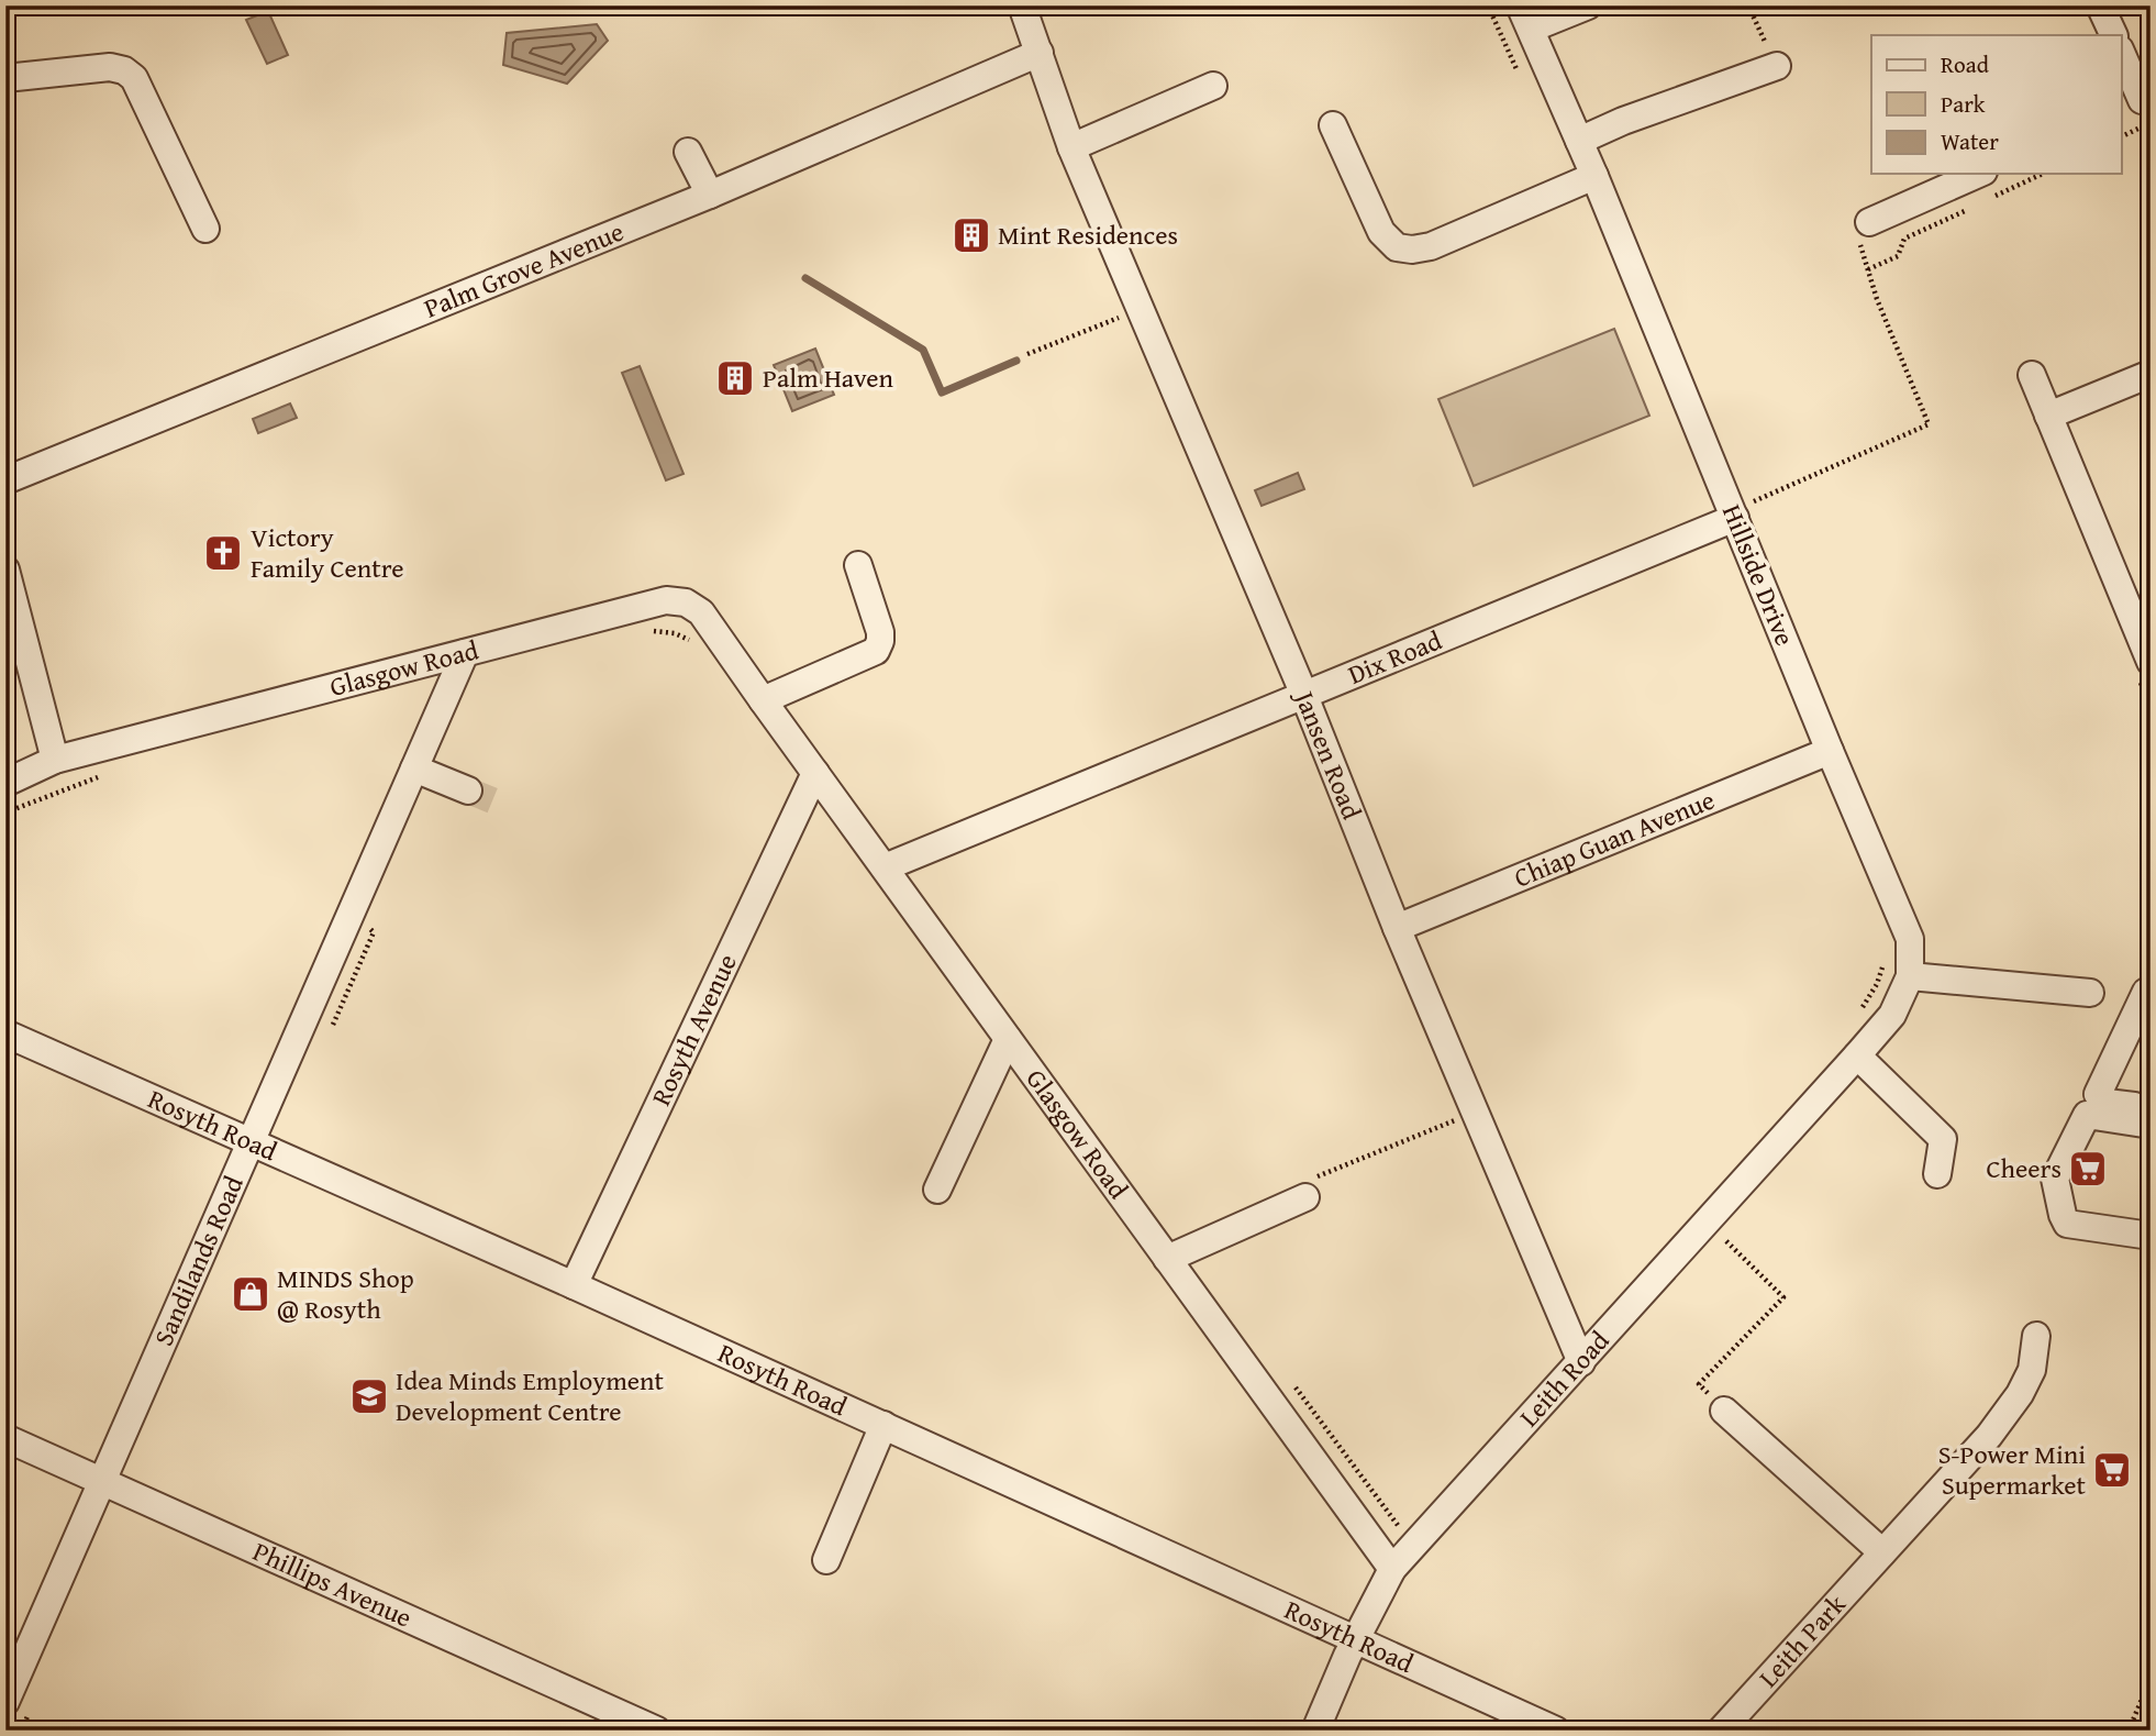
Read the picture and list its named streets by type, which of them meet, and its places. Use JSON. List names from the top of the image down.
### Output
{
  "streets": {
    "street": [
      "Palm Grove Avenue",
      "Hillside Drive",
      "Dix Road",
      "Glasgow Road",
      "Jansen Road",
      "Chiap Guan Avenue",
      "Rosyth Avenue",
      "Rosyth Road",
      "Sandilands Road",
      "Leith Road",
      "Phillips Avenue",
      "Leith Park"
    ]
  },
  "crossings": [
    ["Palm Grove Avenue", "Jansen Road"],
    ["Hillside Drive", "Dix Road"],
    ["Hillside Drive", "Chiap Guan Avenue"],
    ["Hillside Drive", "Leith Road"],
    ["Dix Road", "Glasgow Road"],
    ["Dix Road", "Jansen Road"],
    ["Glasgow Road", "Rosyth Avenue"],
    ["Glasgow Road", "Sandilands Road"],
    ["Glasgow Road", "Leith Road"],
    ["Jansen Road", "Chiap Guan Avenue"],
    ["Jansen Road", "Leith Road"],
    ["Rosyth Avenue", "Rosyth Road"],
    ["Rosyth Road", "Sandilands Road"],
    ["Rosyth Road", "Leith Road"],
    ["Sandilands Road", "Phillips Avenue"]
  ],
  "places": {
    "building": ["Mint Residences", "Palm Haven"],
    "church": ["Victory Family Centre"],
    "supermarket": ["Cheers", "S-Power Mini Supermarket"],
    "shop": ["MINDS Shop @ Rosyth"],
    "school or university": ["Idea Minds Employment Development Centre"]
  },
  "legend": ["Road", "Park", "Water"]
}
